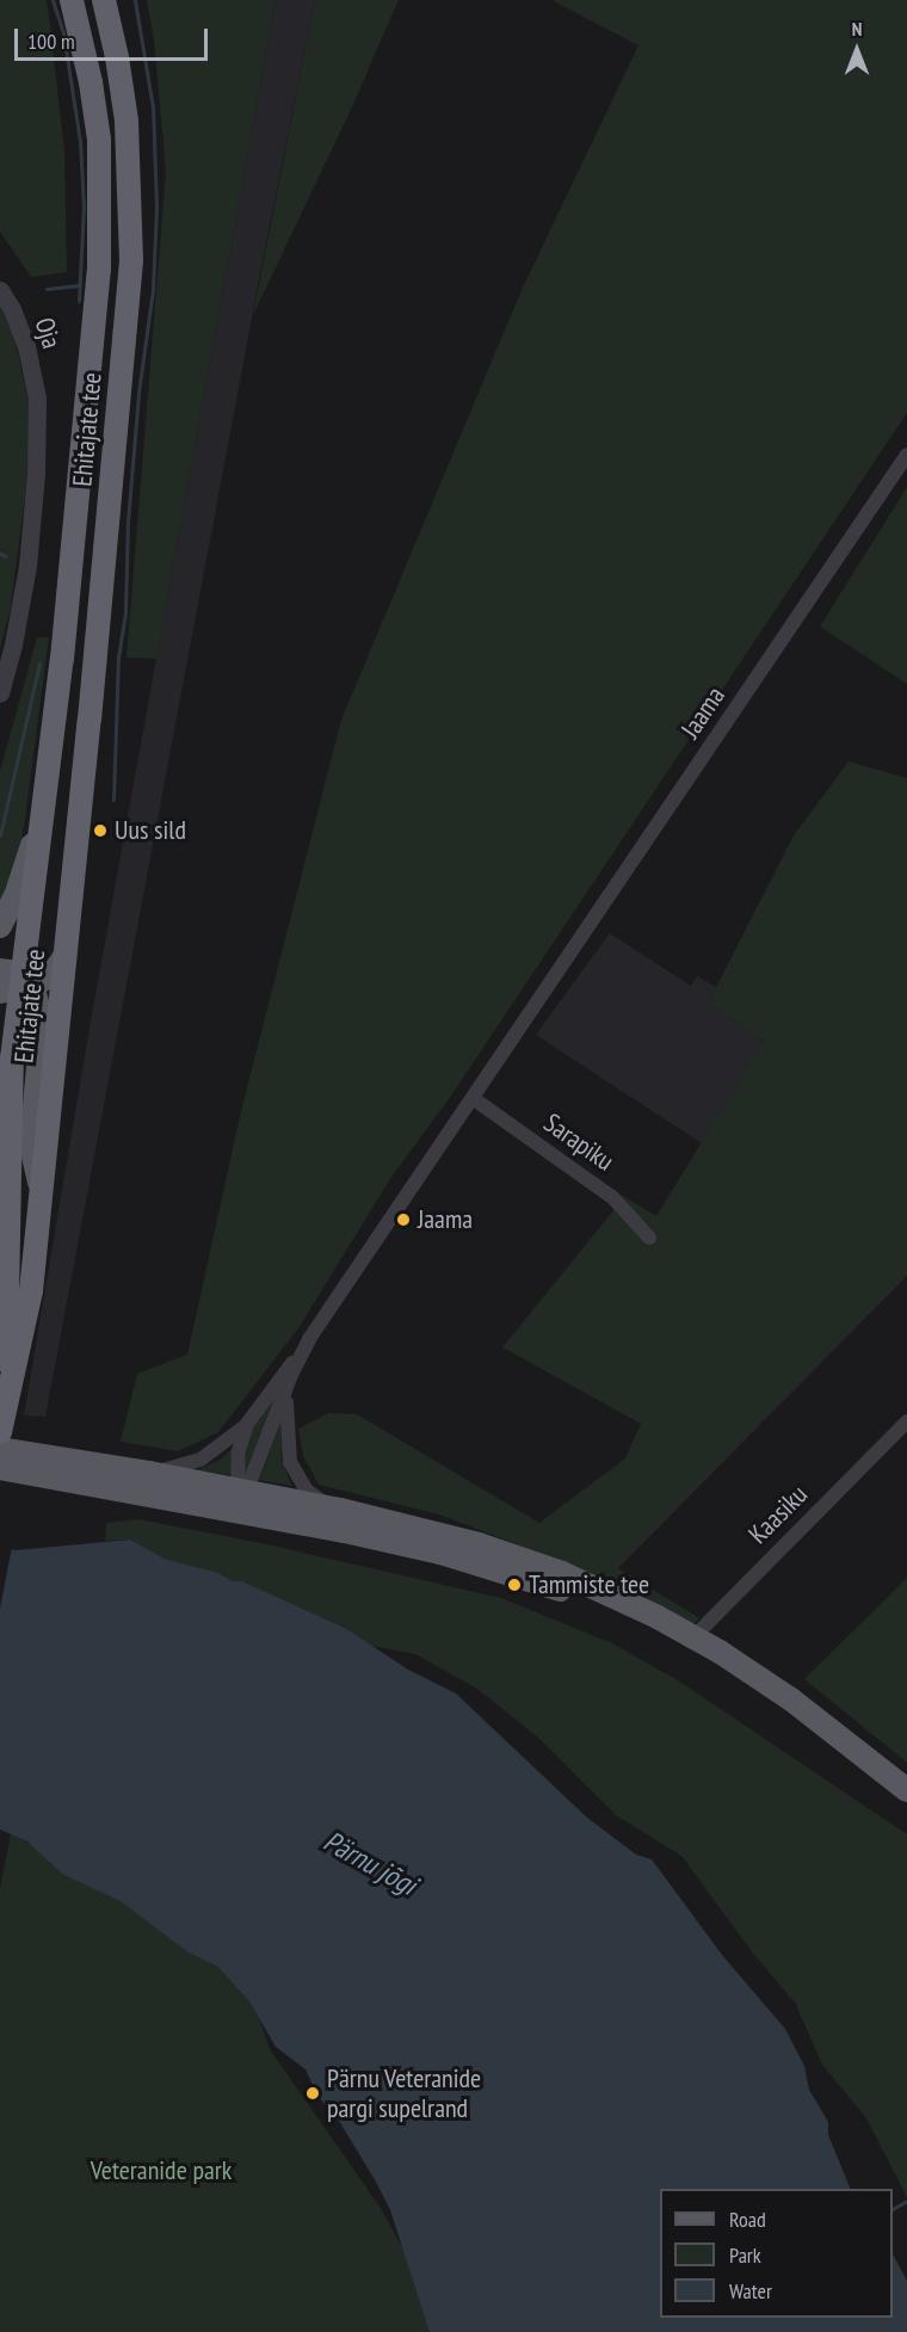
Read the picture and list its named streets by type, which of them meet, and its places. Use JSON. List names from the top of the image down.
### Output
{
  "streets": {
    "highway": ["Ehitajate tee"],
    "street": [
      "Oja",
      "Jaama",
      "Sarapiku",
      "Kaasiku"
    ]
  },
  "crossings": [
    ["Jaama", "Sarapiku"]
  ],
  "water": ["Pärnu jõgi"],
  "parks": ["Veteranide park"],
  "places": [
    "Uus sild",
    "Jaama",
    "Tammiste tee",
    "Pärnu Veteranide pargi supelrand"
  ],
  "legend": ["Road", "Park", "Water"],
  "scale_bar": "100 m",
  "north": "top"
}
